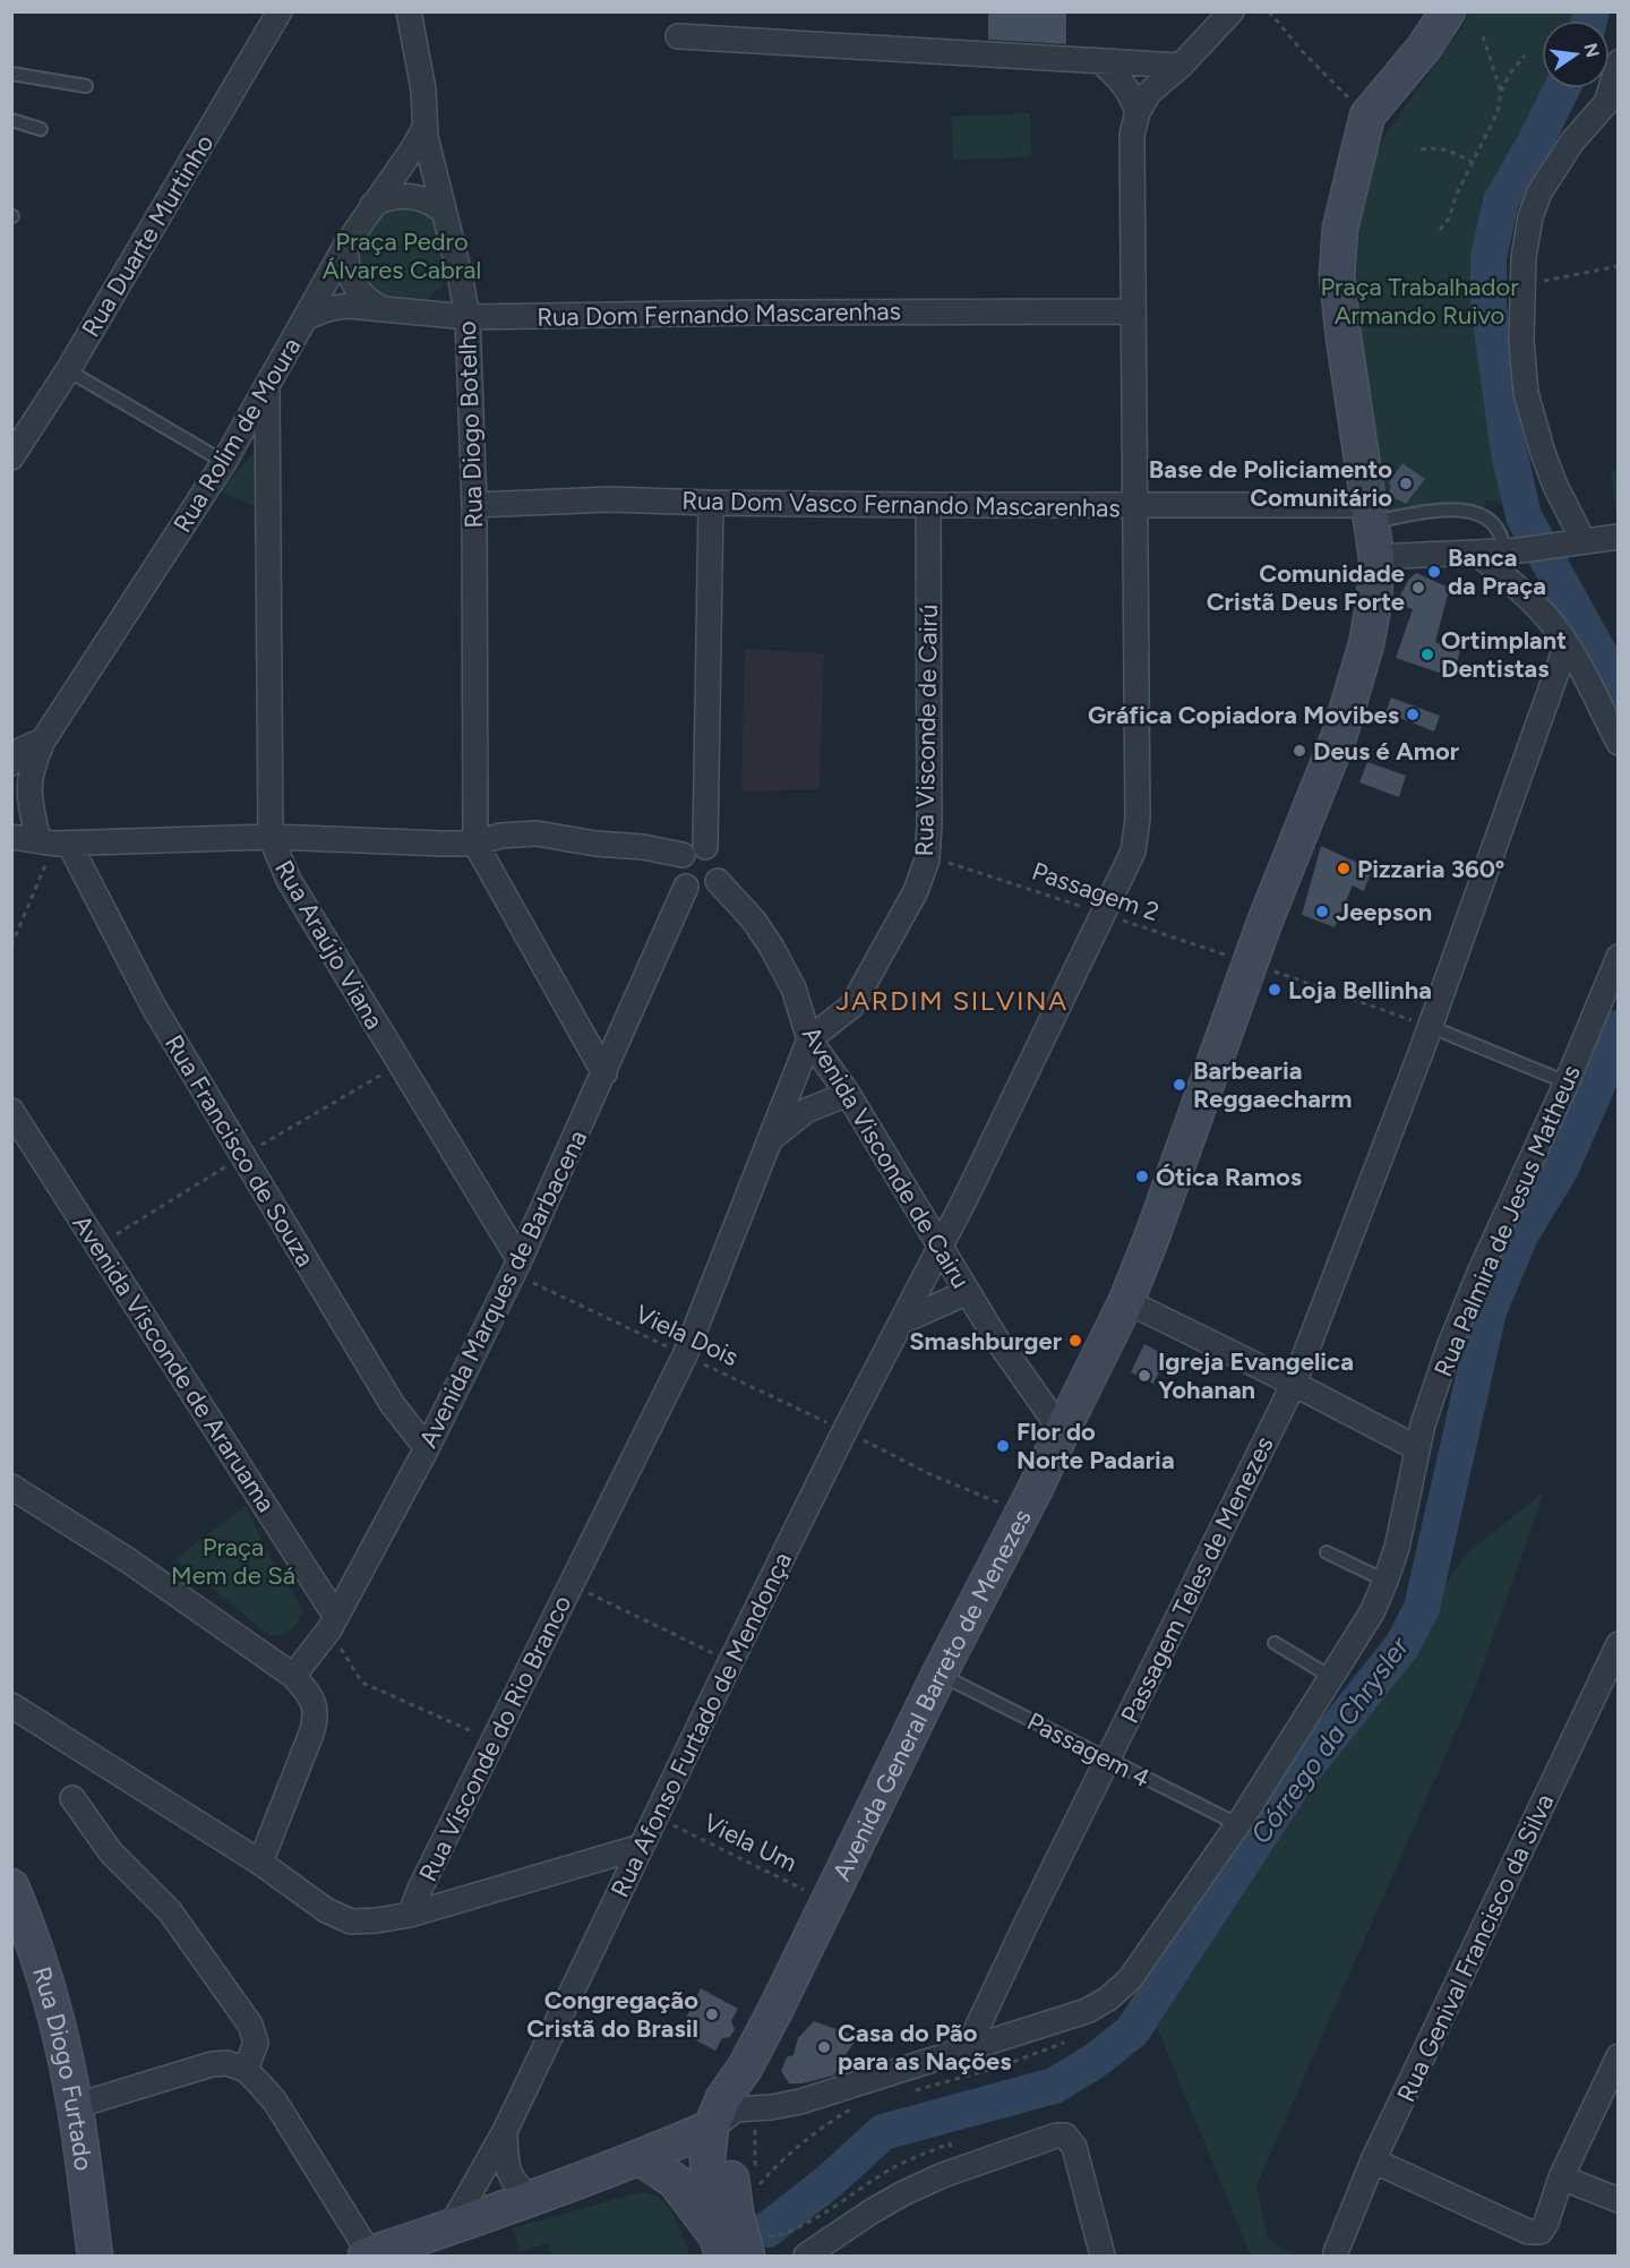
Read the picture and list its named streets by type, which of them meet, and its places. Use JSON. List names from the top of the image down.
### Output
{
  "streets": {
    "main road": ["Avenida General Barreto de Menezes", "Rua Diogo Furtado"],
    "street": [
      "Rua Duarte Murtinho",
      "Rua Dom Fernando Mascarenhas",
      "Rua Diogo Botelho",
      "Rua Rolim de Moura",
      "Rua Dom Vasco Fernando Mascarenhas",
      "Rua Visconde de Cairú",
      "Rua Araújo Viana",
      "Rua Francisco de Souza",
      "Avenida Visconde de Cairu",
      "Rua Palmira de Jesus Matheus",
      "Avenida Marques de Barbacena",
      "Avenida Visconde de Araruama",
      "Passagem Teles de Menezes",
      "Rua Afonso Furtado de Mendonça",
      "Rua Visconde do Rio Branco",
      "Rua Genival Francisco da Silva"
    ],
    "lane": ["Passagem 4"],
    "path": ["Passagem 2", "Viela Dois", "Viela Um"]
  },
  "crossings": [
    ["Rua Dom Fernando Mascarenhas", "Rua Diogo Botelho"],
    ["Rua Dom Fernando Mascarenhas", "Rua Rolim de Moura"],
    ["Rua Dom Fernando Mascarenhas", "Rua Afonso Furtado de Mendonça"],
    ["Rua Diogo Botelho", "Rua Rolim de Moura"],
    ["Rua Diogo Botelho", "Rua Dom Vasco Fernando Mascarenhas"],
    ["Rua Rolim de Moura", "Rua Araújo Viana"],
    ["Rua Rolim de Moura", "Rua Francisco de Souza"],
    ["Rua Dom Vasco Fernando Mascarenhas", "Rua Visconde de Cairú"],
    ["Rua Dom Vasco Fernando Mascarenhas", "Avenida General Barreto de Menezes"],
    ["Rua Dom Vasco Fernando Mascarenhas", "Rua Afonso Furtado de Mendonça"],
    ["Rua Visconde de Cairú", "Passagem 2"],
    ["Rua Visconde de Cairú", "Avenida Visconde de Cairu"],
    ["Rua Visconde de Cairú", "Rua Visconde do Rio Branco"],
    ["Passagem 2", "Passagem Teles de Menezes"],
    ["Passagem 2", "Avenida General Barreto de Menezes"],
    ["Passagem 2", "Rua Afonso Furtado de Mendonça"],
    ["Rua Araújo Viana", "Avenida Marques de Barbacena"],
    ["Rua Araújo Viana", "Viela Dois"],
    ["Rua Francisco de Souza", "Avenida Marques de Barbacena"],
    ["Avenida Visconde de Cairu", "Avenida Marques de Barbacena"],
    ["Avenida Visconde de Cairu", "Avenida General Barreto de Menezes"],
    ["Avenida Visconde de Cairu", "Rua Afonso Furtado de Mendonça"],
    ["Avenida Visconde de Cairu", "Rua Visconde do Rio Branco"],
    ["Rua Palmira de Jesus Matheus", "Passagem Teles de Menezes"],
    ["Rua Palmira de Jesus Matheus", "Avenida General Barreto de Menezes"],
    ["Rua Palmira de Jesus Matheus", "Passagem 4"],
    ["Avenida Marques de Barbacena", "Viela Dois"],
    ["Avenida Marques de Barbacena", "Avenida Visconde de Araruama"],
    ["Viela Dois", "Avenida General Barreto de Menezes"],
    ["Viela Dois", "Rua Afonso Furtado de Mendonça"],
    ["Viela Dois", "Rua Visconde do Rio Branco"],
    ["Passagem Teles de Menezes", "Passagem 4"],
    ["Avenida General Barreto de Menezes", "Passagem 4"],
    ["Avenida General Barreto de Menezes", "Viela Um"],
    ["Rua Afonso Furtado de Mendonça", "Viela Um"]
  ],
  "districts": ["JARDIM SILVINA"],
  "water": ["Córrego da Chrysler"],
  "parks": ["Praça Pedro Álvares Cabral", "Praça Trabalhador Armando Ruivo", "Praça Mem de Sá"],
  "places": [
    "Base de Policiamento Comunitário",
    "Banca da Praça",
    "Comunidade Cristã Deus Forte",
    "Ortimplant Dentistas",
    "Gráfica Copiadora Movibes",
    "Deus é Amor",
    "Pizzaria 360º",
    "Jeepson",
    "Loja Bellinha",
    "Barbearia Reggaecharm",
    "Ótica Ramos",
    "Smashburger",
    "Igreja Evangelica Yohanan",
    "Flor do Norte Padaria",
    "Congregação Cristã do Brasil",
    "Casa do Pão para as Nações"
  ],
  "north": "right"
}
